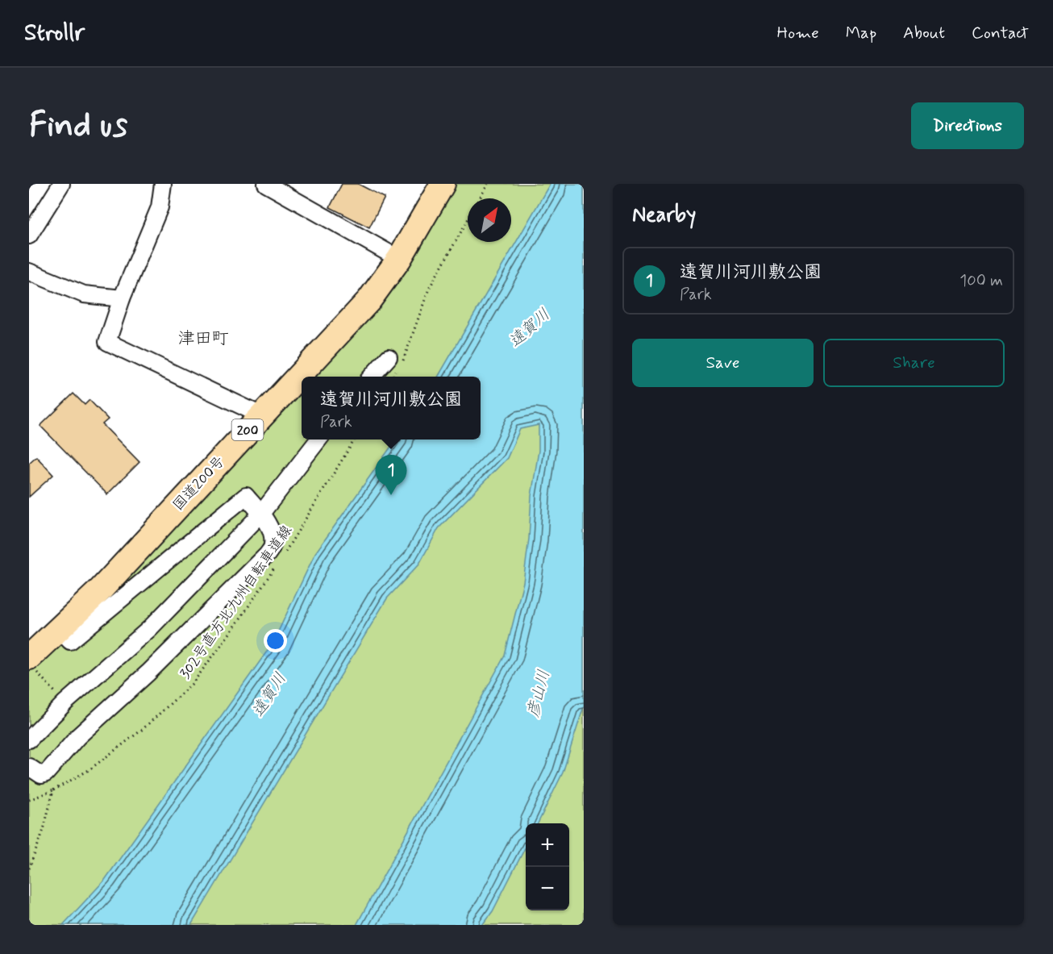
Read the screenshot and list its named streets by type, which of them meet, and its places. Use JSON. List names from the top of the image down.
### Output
{
  "streets": {
    "highway": ["200", "国道200号"],
    "path": ["302号直方北九州自転車道線"]
  },
  "districts": ["津田町"],
  "water": ["遠賀川", "彦山川"],
  "north": "top right",
  "page": {
    "header": "Strollr",
    "nav": [
      "Home",
      "Map",
      "About",
      "Contact"
    ],
    "buttons": [
      "Directions",
      ["Save", "Share"]
    ],
    "title": "Find us",
    "heading": "Nearby",
    "list": [
      {
        "mark": "1",
        "name": "遠賀川河川敷公園",
        "note": "Park",
        "value": "100 m"
      }
    ],
    "popup": ["遠賀川河川敷公園", "Park"],
    "pins": "1",
    "map_buttons": ["+", "−"]
  }
}
